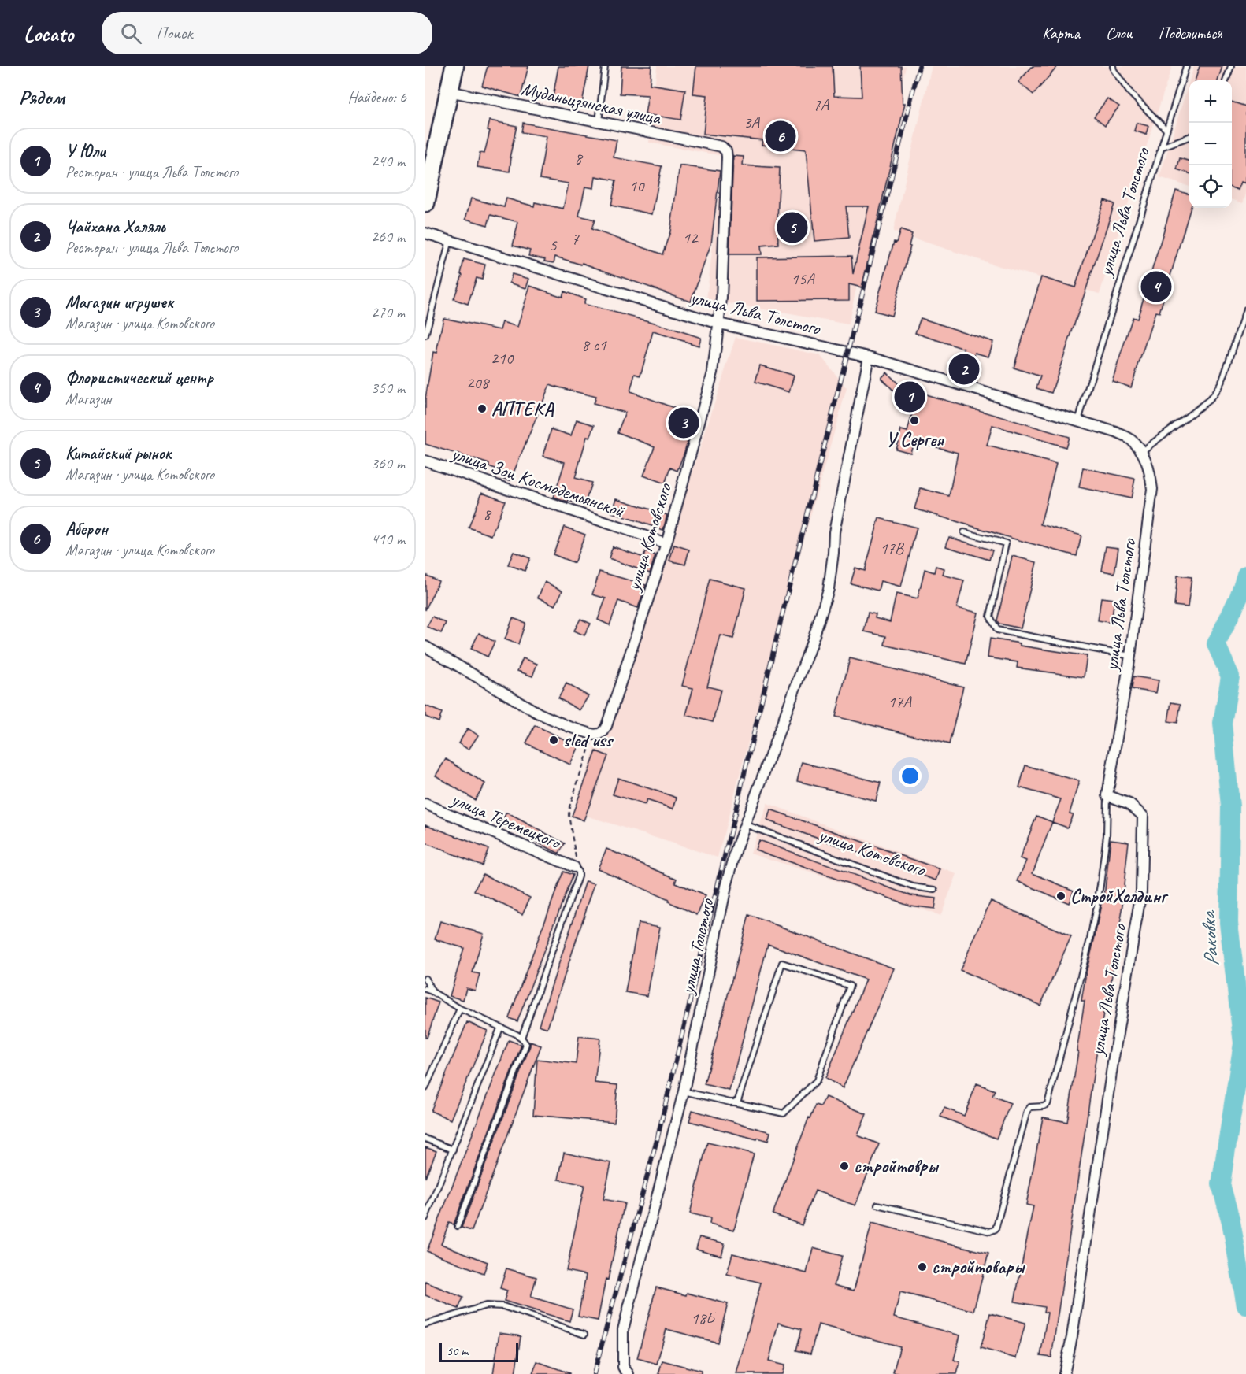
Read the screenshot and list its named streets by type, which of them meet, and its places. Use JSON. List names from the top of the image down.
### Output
{
  "streets": {
    "street": [
      "Муданьцзянская улица",
      "улица Льва Толстого",
      "улица Зои Космодемьянской",
      "улица Котовского",
      "улица Теремецкого",
      "улица Толстого"
    ]
  },
  "crossings": [
    ["Муданьцзянская улица", "улица Котовского"],
    ["улица Льва Толстого", "улица Котовского"],
    ["улица Льва Толстого", "улица Толстого"],
    ["улица Зои Космодемьянской", "улица Котовского"],
    ["улица Котовского", "улица Толстого"]
  ],
  "water": ["Раковка"],
  "places": [
    "АПТЕКА",
    "У Сергея",
    "sled uss",
    "СтройХолдинг",
    "стройтовры",
    "стройтовары"
  ],
  "house_numbers": [
    "7А",
    "3А",
    "8",
    "10",
    "12",
    "7",
    "5",
    "15А",
    "8 с1",
    "210",
    "208",
    "8",
    "17В",
    "17А",
    "18Б"
  ],
  "scale_bar": "50 m",
  "page": {
    "header": "Locato",
    "search": "Поиск",
    "nav": ["Карта", "Слои", "Поделиться"],
    "heading": ["Рядом", "Найдено: 6"],
    "map_buttons": ["+", "−"],
    "pins": [
      "6",
      "5",
      "4",
      "2",
      "1",
      "3"
    ],
    "list": [
      {
        "mark": "1",
        "name": "У Юли",
        "note": "Ресторан · улица Льва Толстого",
        "value": "240 m"
      },
      {
        "mark": "2",
        "name": "Чайхана Халяль",
        "note": "Ресторан · улица Льва Толстого",
        "value": "260 m"
      },
      {
        "mark": "3",
        "name": "Магазин игрушек",
        "note": "Магазин · улица Котовского",
        "value": "270 m"
      },
      {
        "mark": "4",
        "name": "Флористический центр",
        "note": "Магазин",
        "value": "350 m"
      },
      {
        "mark": "5",
        "name": "Китайский рынок",
        "note": "Магазин · улица Котовского",
        "value": "360 m"
      },
      {
        "mark": "6",
        "name": "Аберон",
        "note": "Магазин · улица Котовского",
        "value": "410 m"
      }
    ],
    "scale": "50 m"
  }
}
